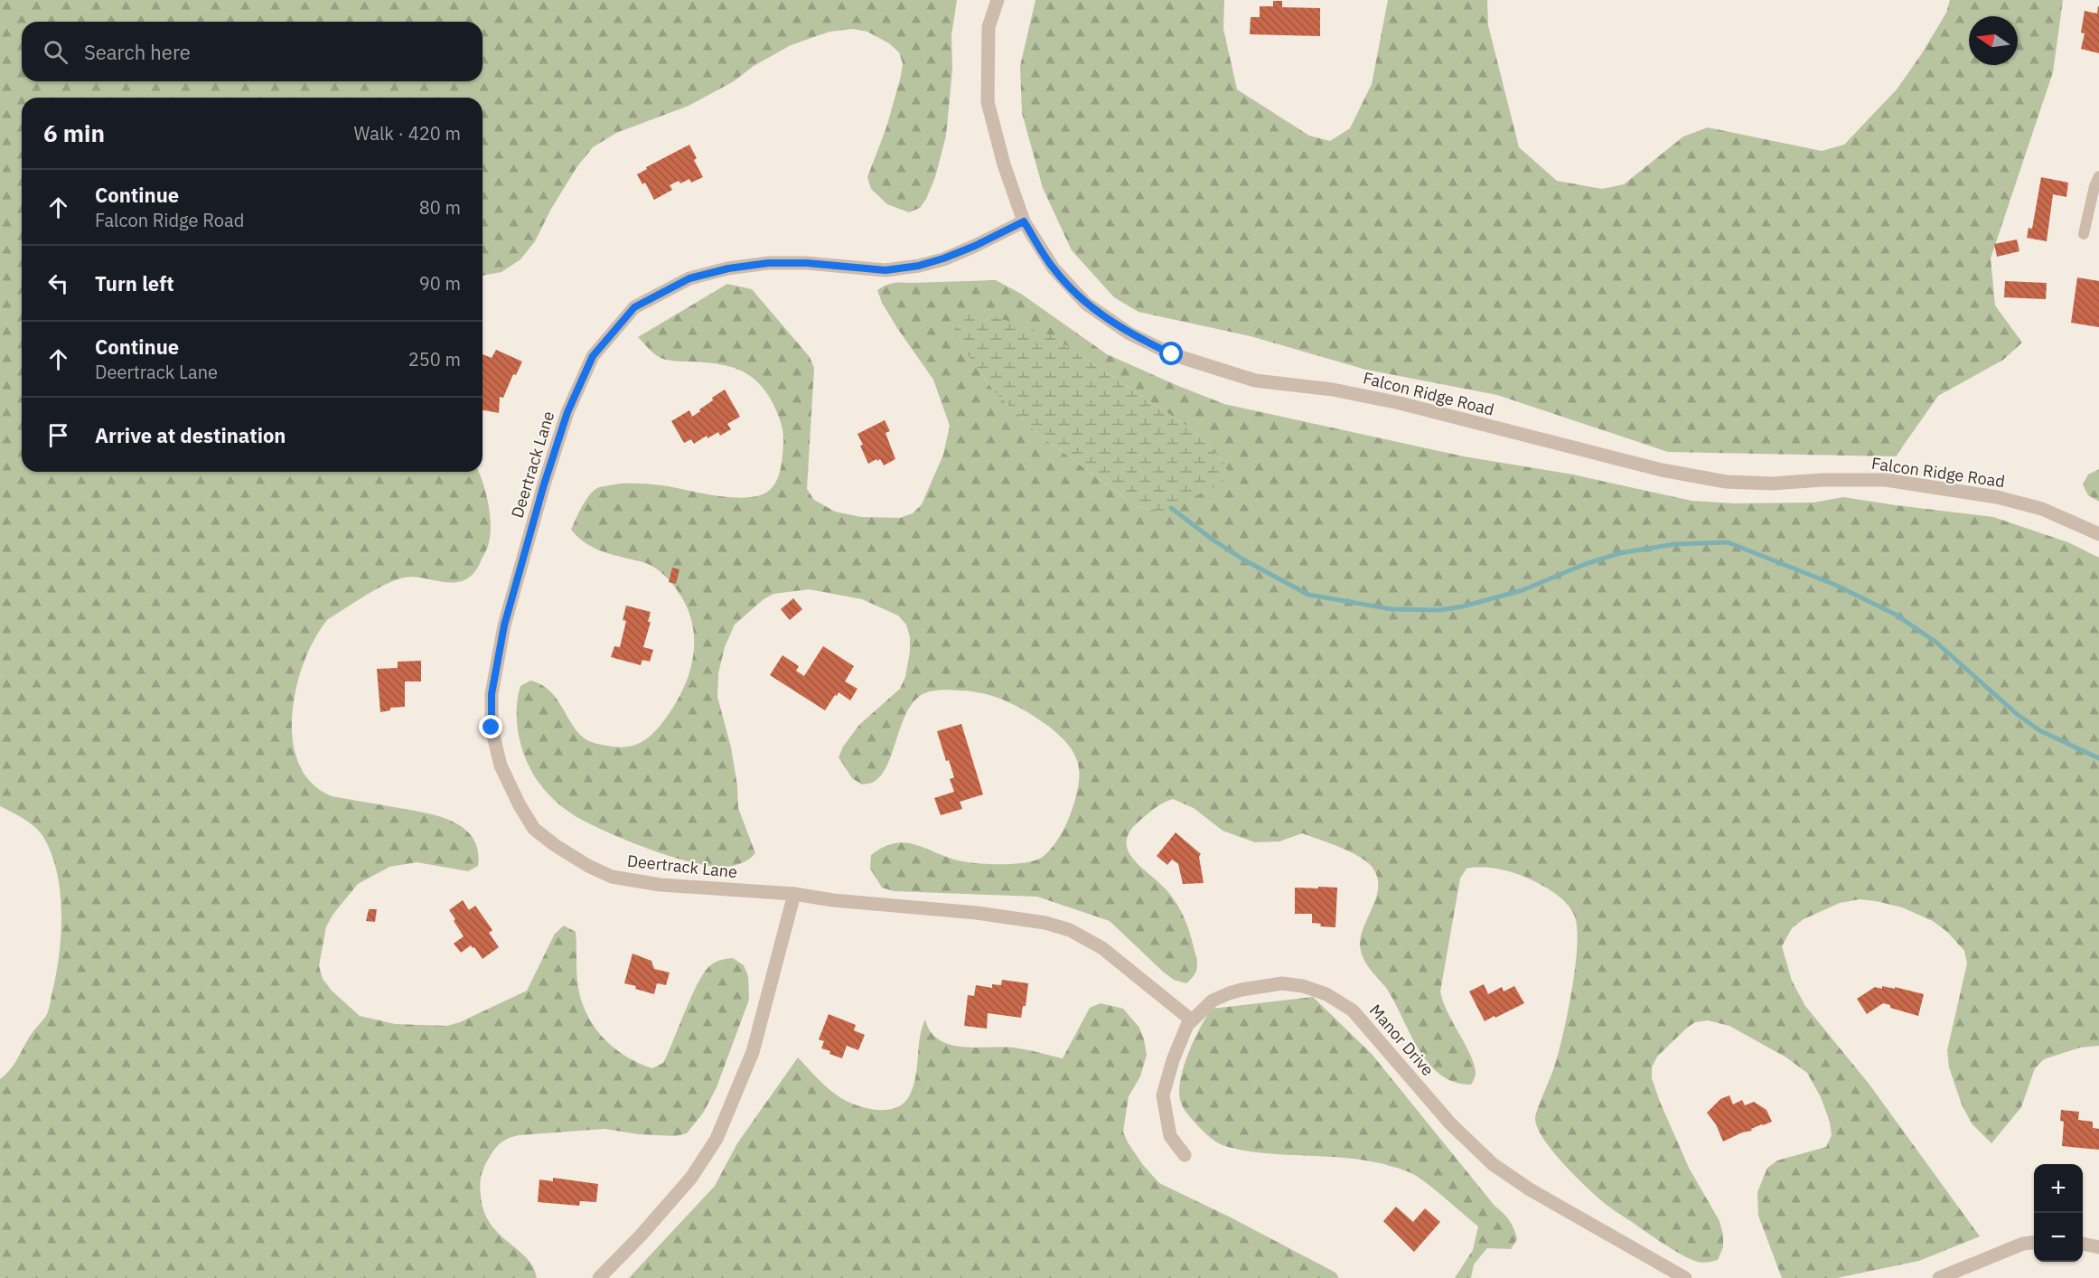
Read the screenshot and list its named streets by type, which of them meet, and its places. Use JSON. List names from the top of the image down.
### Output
{
  "streets": {
    "street": ["Falcon Ridge Road", "Deertrack Lane", "Manor Drive"]
  },
  "crossings": [
    ["Falcon Ridge Road", "Deertrack Lane"],
    ["Deertrack Lane", "Manor Drive"]
  ],
  "north": "left",
  "page": {
    "search": "Search here",
    "heading": ["6 min", "Walk · 420 m"],
    "list": [
      ["Continue", "Falcon Ridge Road", "80 m"],
      ["Turn left", "90 m"],
      ["Continue", "Deertrack Lane", "250 m"],
      "Arrive at destination"
    ],
    "map_buttons": ["+", "−"]
  }
}
